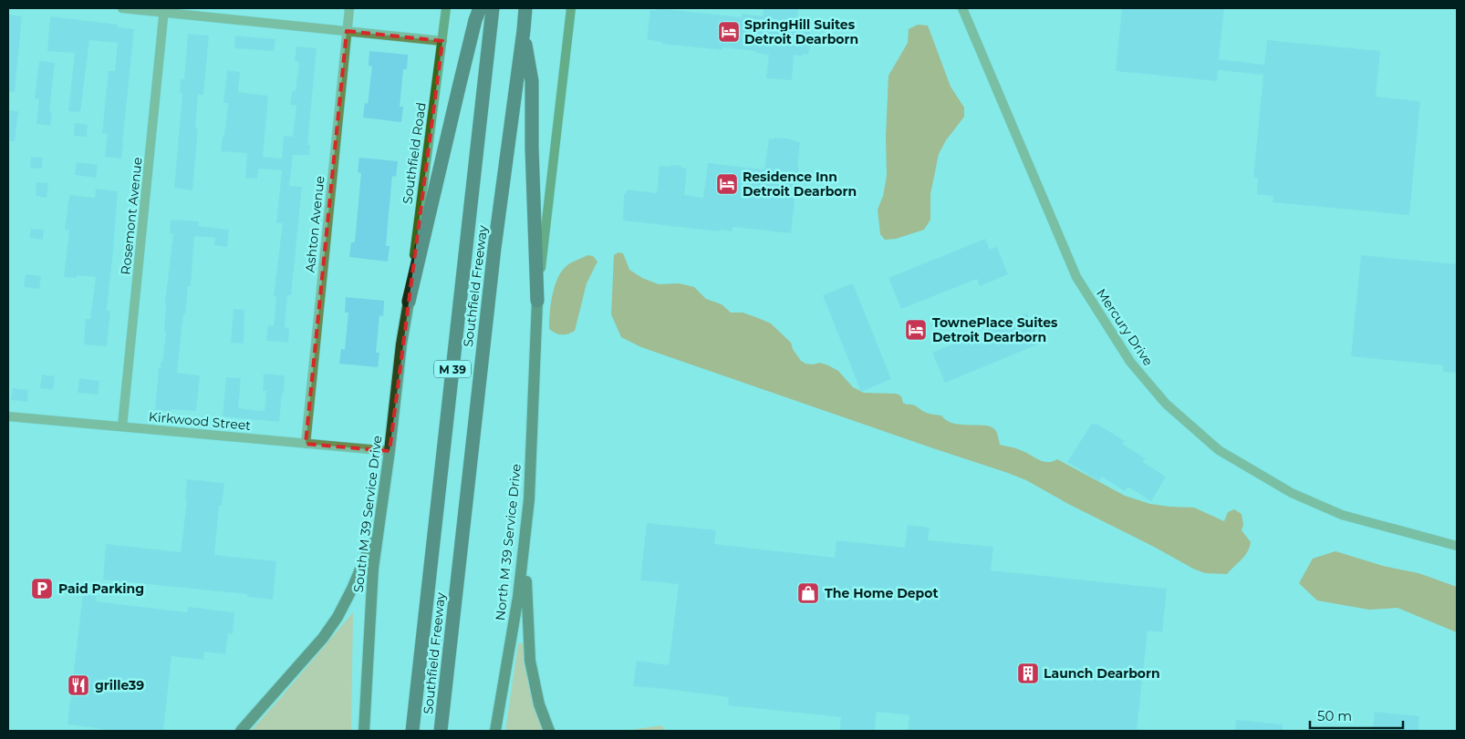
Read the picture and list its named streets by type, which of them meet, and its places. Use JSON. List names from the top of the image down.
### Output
{
  "streets": {
    "highway": ["Southfield Freeway", "M 39"],
    "main road": ["Southfield Road", "South M 39 Service Drive", "North M 39 Service Drive"],
    "street": [
      "Rosemont Avenue",
      "Ashton Avenue",
      "Mercury Drive",
      "Kirkwood Street"
    ]
  },
  "crossings": [
    ["Southfield Road", "South M 39 Service Drive"],
    ["Rosemont Avenue", "Kirkwood Street"],
    ["Ashton Avenue", "Kirkwood Street"],
    ["Kirkwood Street", "South M 39 Service Drive"]
  ],
  "places": {
    "hotel": ["SpringHill Suites Detroit Dearborn", "Residence Inn Detroit Dearborn", "TownePlace Suites Detroit Dearborn"],
    "parking": ["Paid Parking"],
    "shop": ["The Home Depot"],
    "building": ["Launch Dearborn"],
    "restaurant": ["grille39"]
  },
  "scale_bar": "50 m"
}
